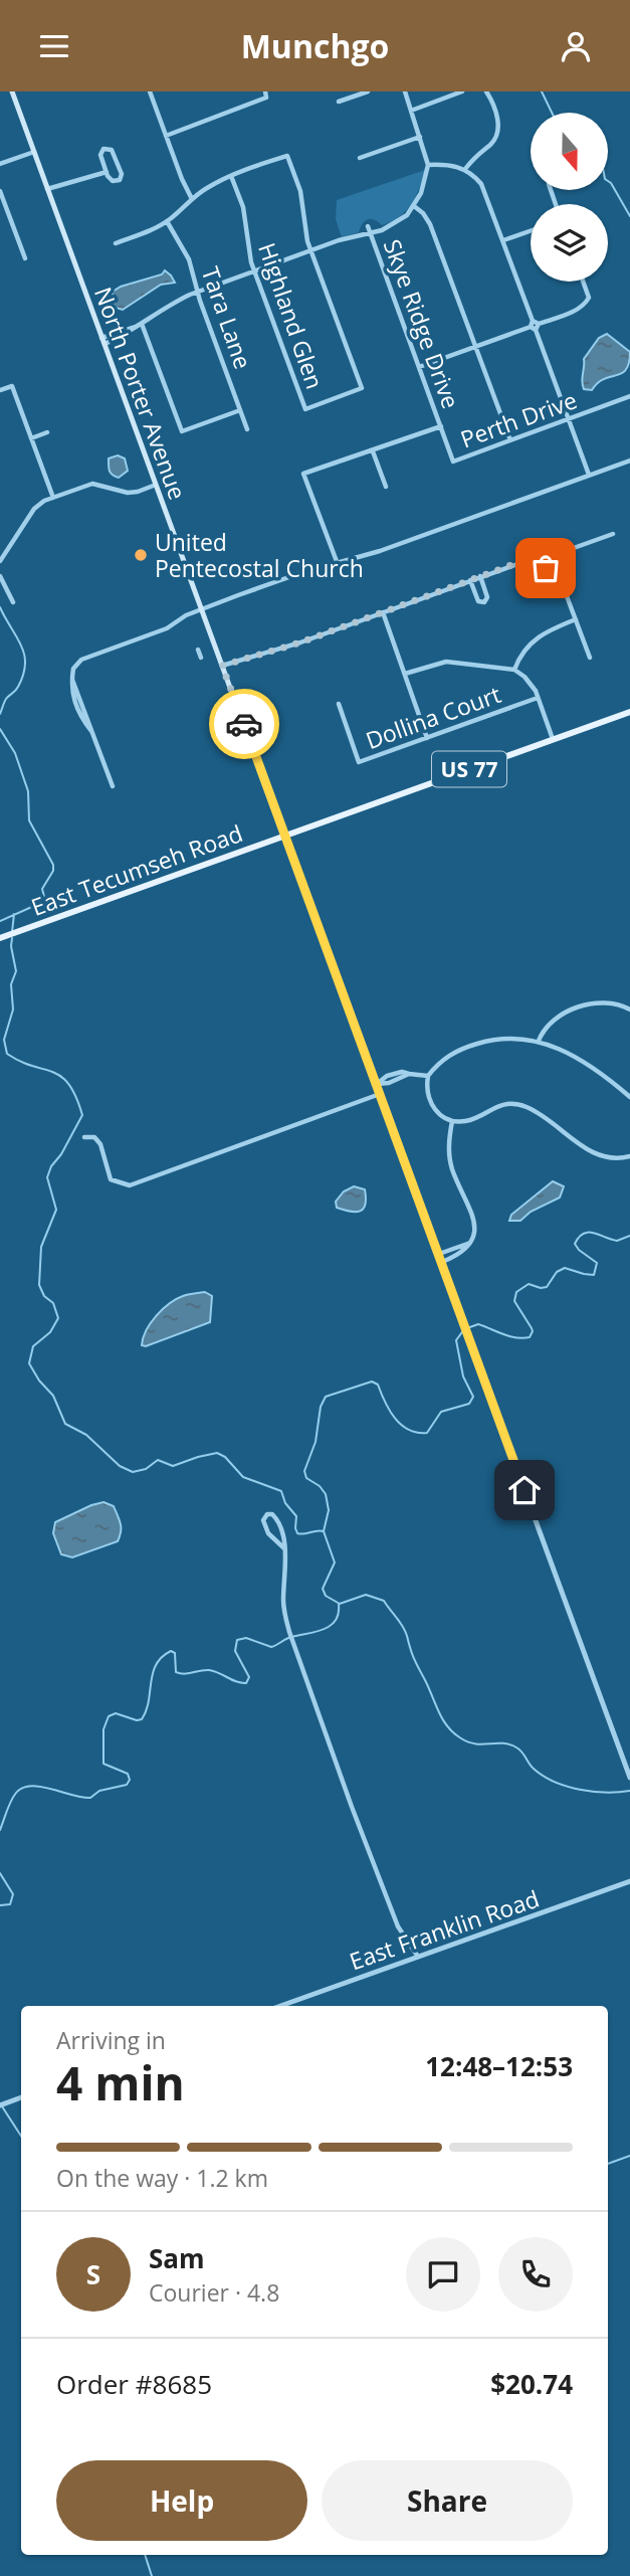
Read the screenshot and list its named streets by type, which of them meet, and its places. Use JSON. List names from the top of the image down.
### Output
{
  "streets": {
    "main road": ["North Porter Avenue", "US 77", "East Tecumseh Road"],
    "street": [
      "Highland Glen",
      "Tara Lane",
      "Skye Ridge Drive",
      "Perth Drive",
      "Dollina Court",
      "East Franklin Road"
    ]
  },
  "crossings": [
    ["Skye Ridge Drive", "Perth Drive"],
    ["North Porter Avenue", "US 77"],
    ["North Porter Avenue", "East Tecumseh Road"],
    ["US 77", "East Tecumseh Road"]
  ],
  "places": ["United Pentecostal Church"],
  "north": "bottom",
  "page": {
    "header": "Munchgo",
    "heading": ["4 min", "Arriving in", "12:48–12:53"],
    "panel": [
      "Sam",
      "Courier · 4.8",
      "Order #8685",
      "$20.74"
    ],
    "bar": "On the way · 1.2 km",
    "round": "S",
    "buttons": ["Help", "Share"]
  }
}
